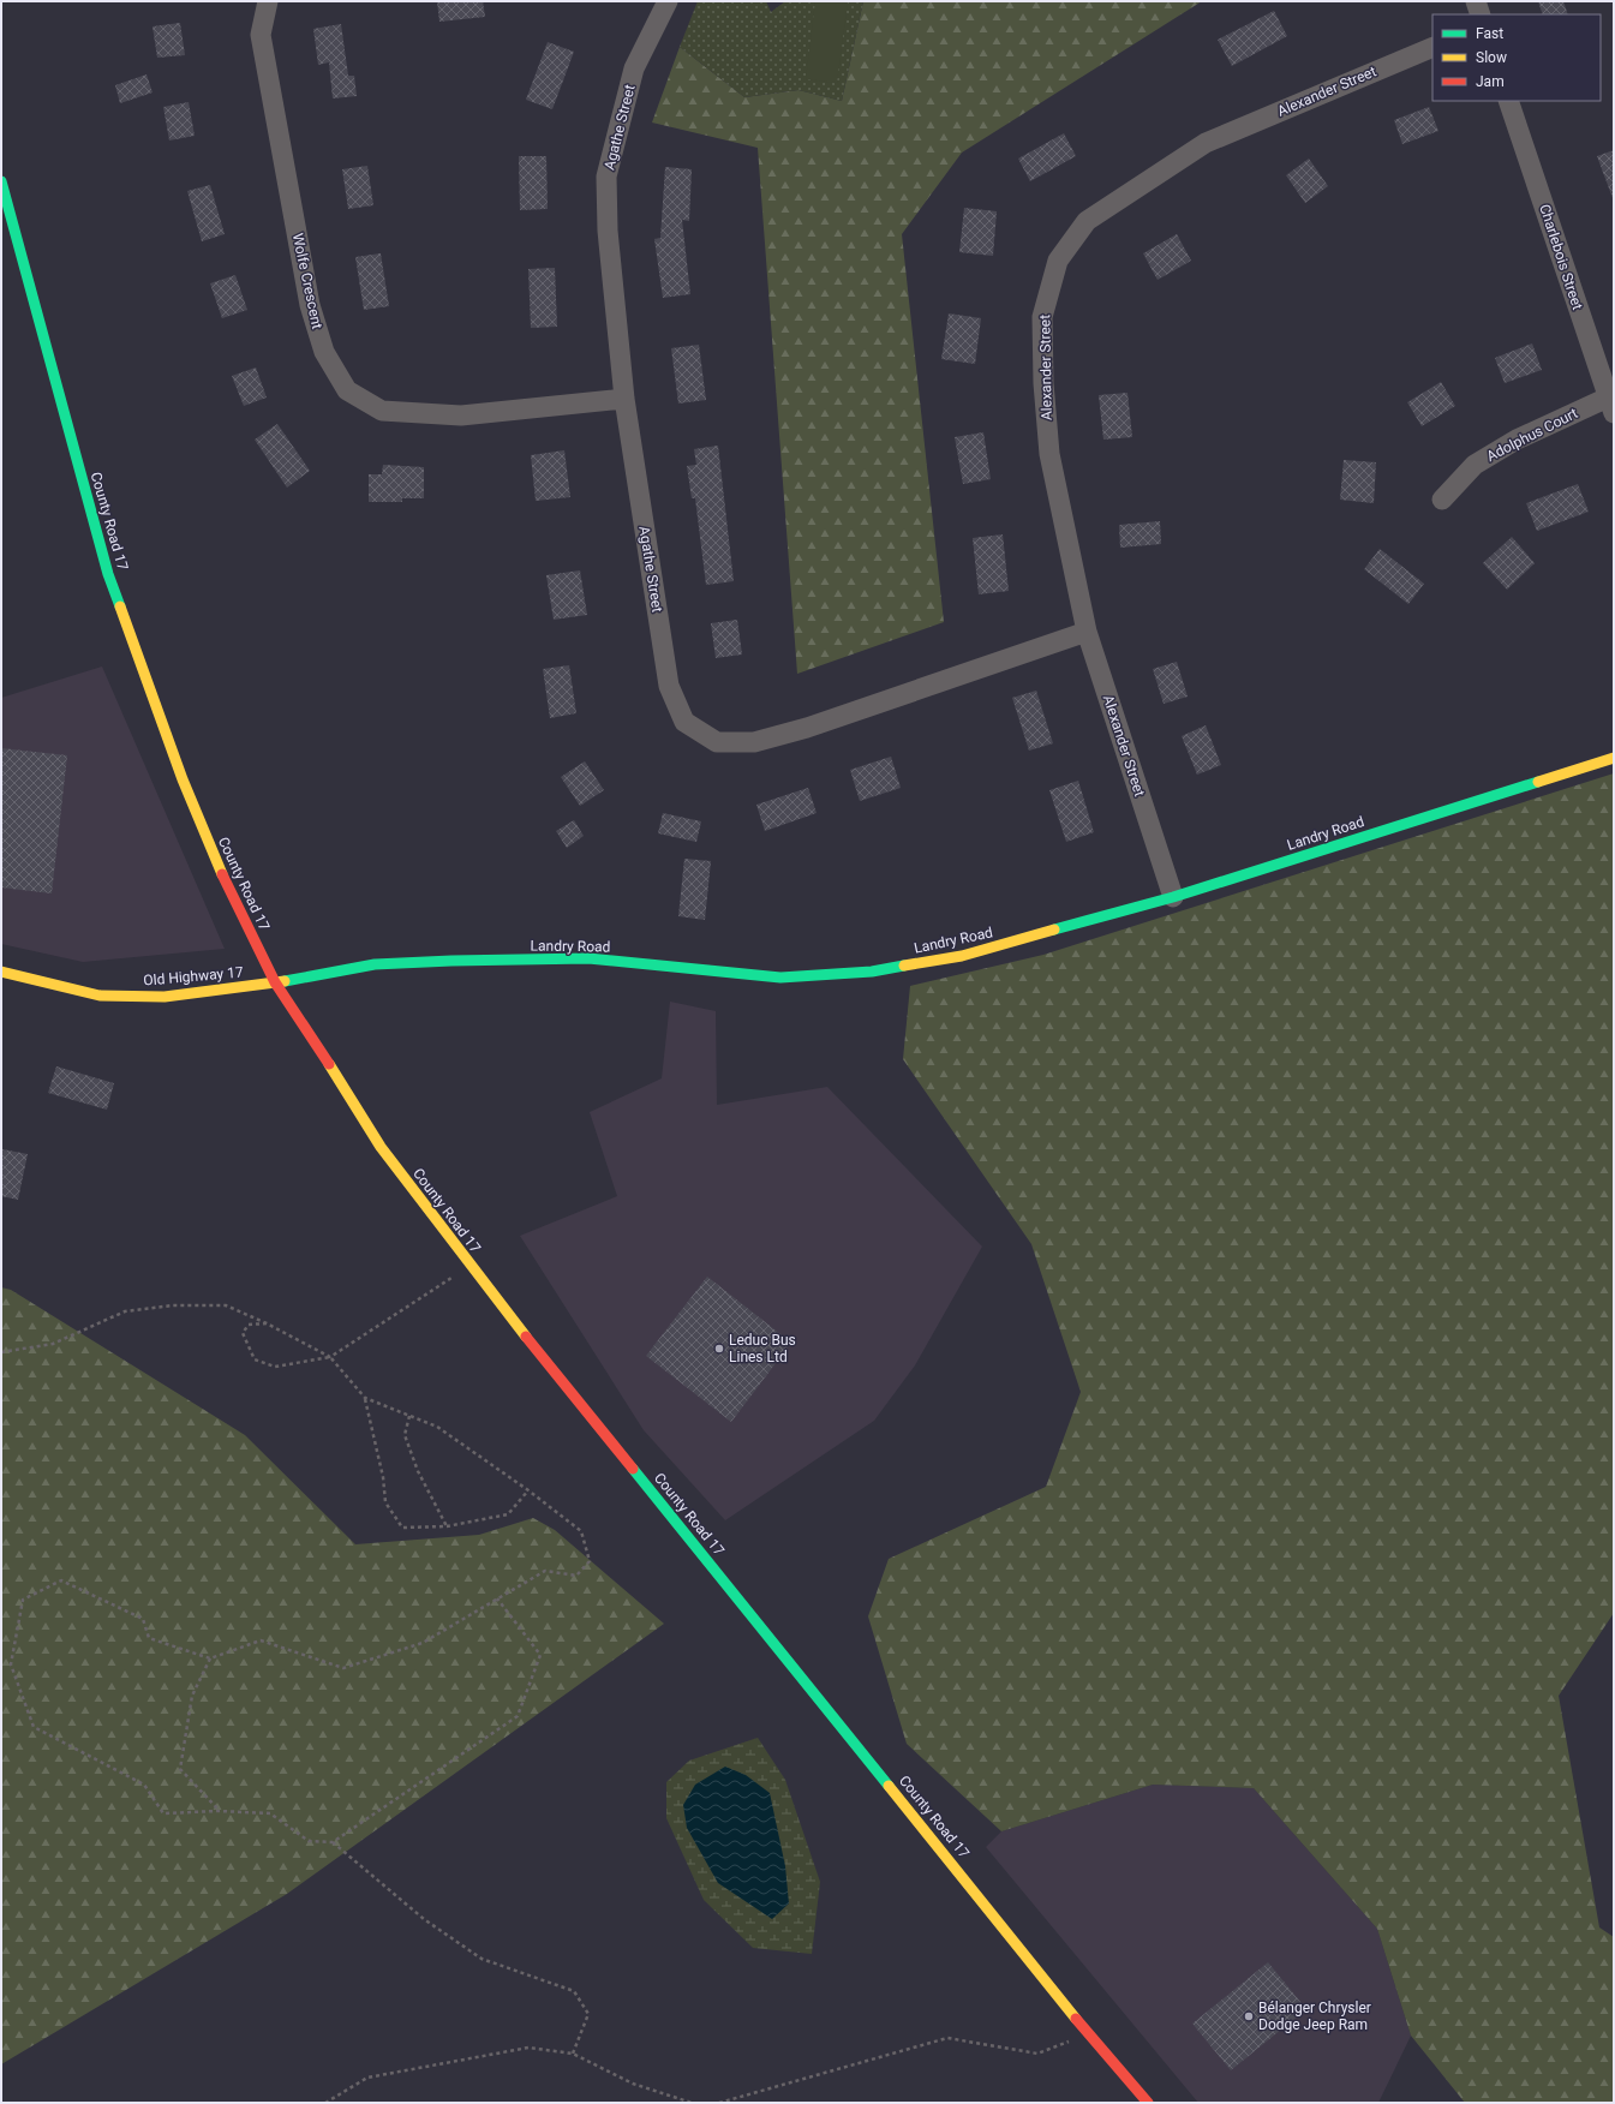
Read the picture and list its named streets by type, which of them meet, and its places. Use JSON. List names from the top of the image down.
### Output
{
  "streets": {
    "main road": ["County Road 17", "Landry Road", "Old Highway 17"],
    "street": [
      "Alexander Street",
      "Agathe Street",
      "Charlebois Street",
      "Wolfe Crescent",
      "Adolphus Court"
    ]
  },
  "crossings": [
    ["Alexander Street", "Agathe Street"],
    ["Alexander Street", "Landry Road"],
    ["Agathe Street", "Wolfe Crescent"],
    ["Charlebois Street", "Adolphus Court"],
    ["County Road 17", "Landry Road"],
    ["County Road 17", "Old Highway 17"],
    ["Landry Road", "Old Highway 17"]
  ],
  "places": ["Leduc Bus Lines Ltd", "Bélanger Chrysler Dodge Jeep Ram"],
  "legend": ["Fast", "Slow", "Jam"]
}
